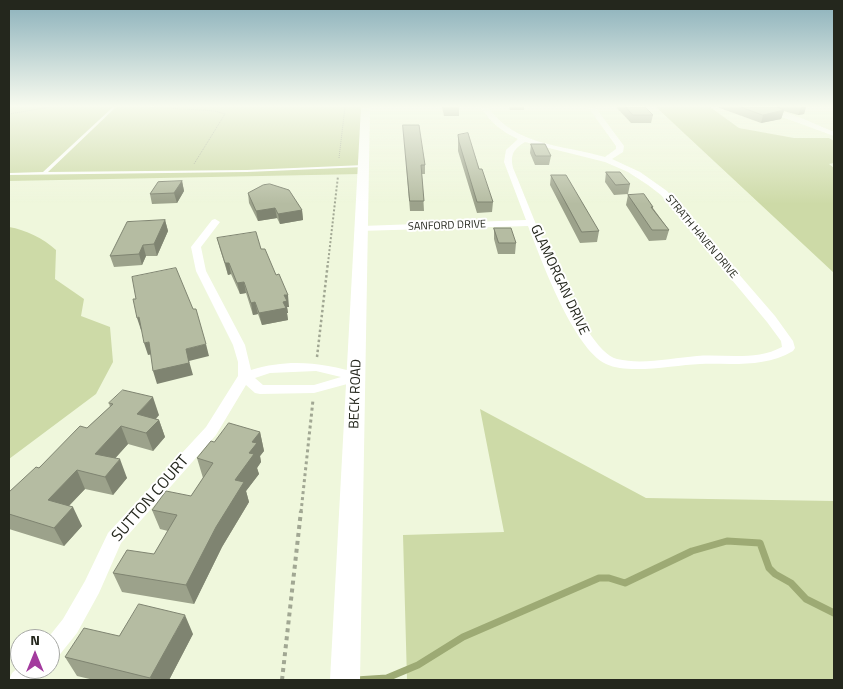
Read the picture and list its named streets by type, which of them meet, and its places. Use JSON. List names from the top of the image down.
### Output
{
  "streets": {
    "main road": ["BECK ROAD"],
    "street": [
      "SANFORD DRIVE",
      "STRATH HAVEN DRIVE",
      "GLAMORGAN DRIVE",
      "SUTTON COURT"
    ]
  },
  "crossings": [
    ["SANFORD DRIVE", "GLAMORGAN DRIVE"],
    ["SANFORD DRIVE", "BECK ROAD"],
    ["STRATH HAVEN DRIVE", "GLAMORGAN DRIVE"]
  ],
  "north": "top"
}
